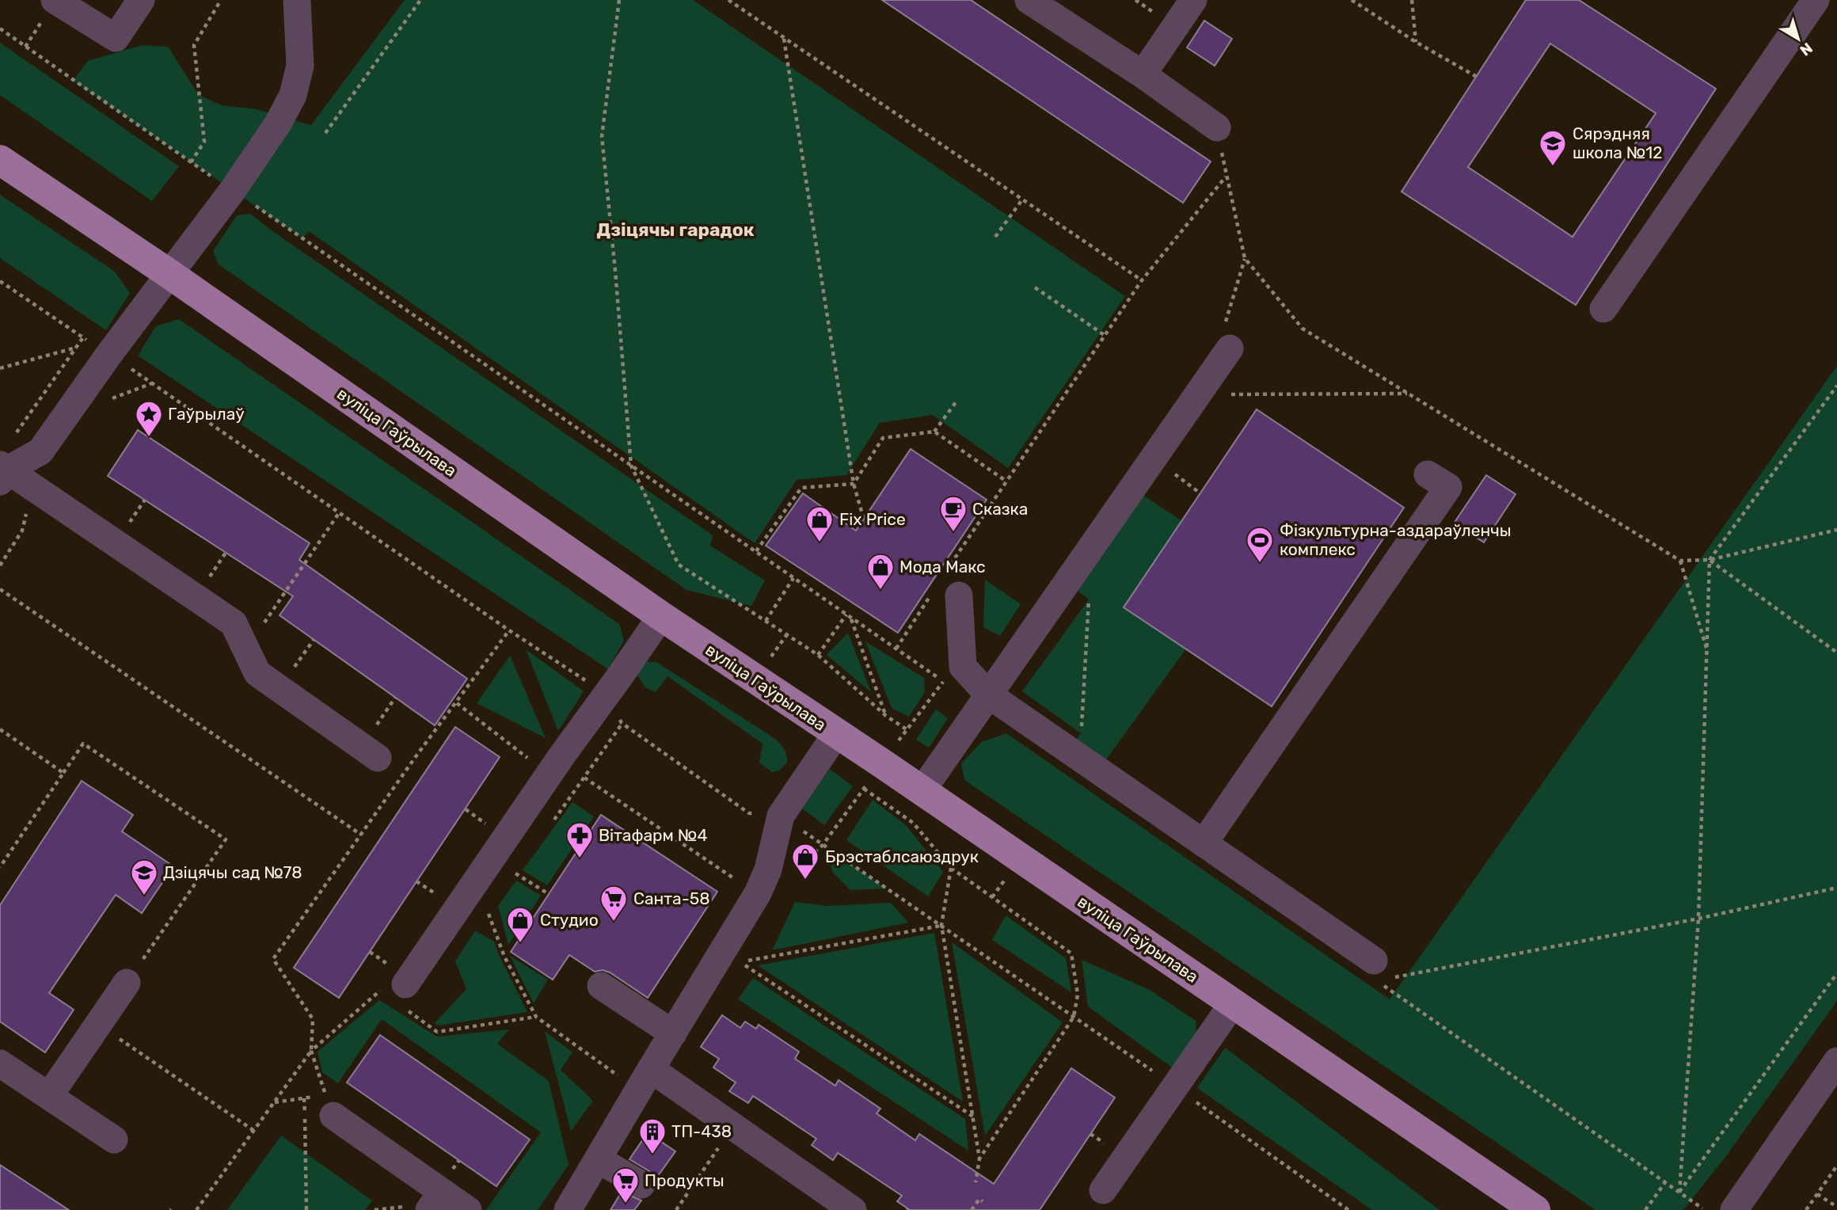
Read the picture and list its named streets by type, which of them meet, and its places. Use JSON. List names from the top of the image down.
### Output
{
  "streets": {
    "main road": ["вуліца Гаўрылава"]
  },
  "districts": ["Дзіцячы гарадок"],
  "places": {
    "school or university": ["Сярэдняя школа №12", "Дзіцячы сад №78"],
    "place": ["Гаўрылаў"],
    "cafe": ["Сказка"],
    "shop": [
      "Fix Price",
      "Мода Макс",
      "Брэстаблсаюздрук",
      "Студио"
    ],
    "sports": ["Фізкультурна-аздараўленчы комплекс"],
    "pharmacy": ["Вітафарм №4"],
    "supermarket": ["Санта-58", "Продукты"],
    "building": ["ТП-438"]
  },
  "north": "bottom right"
}
